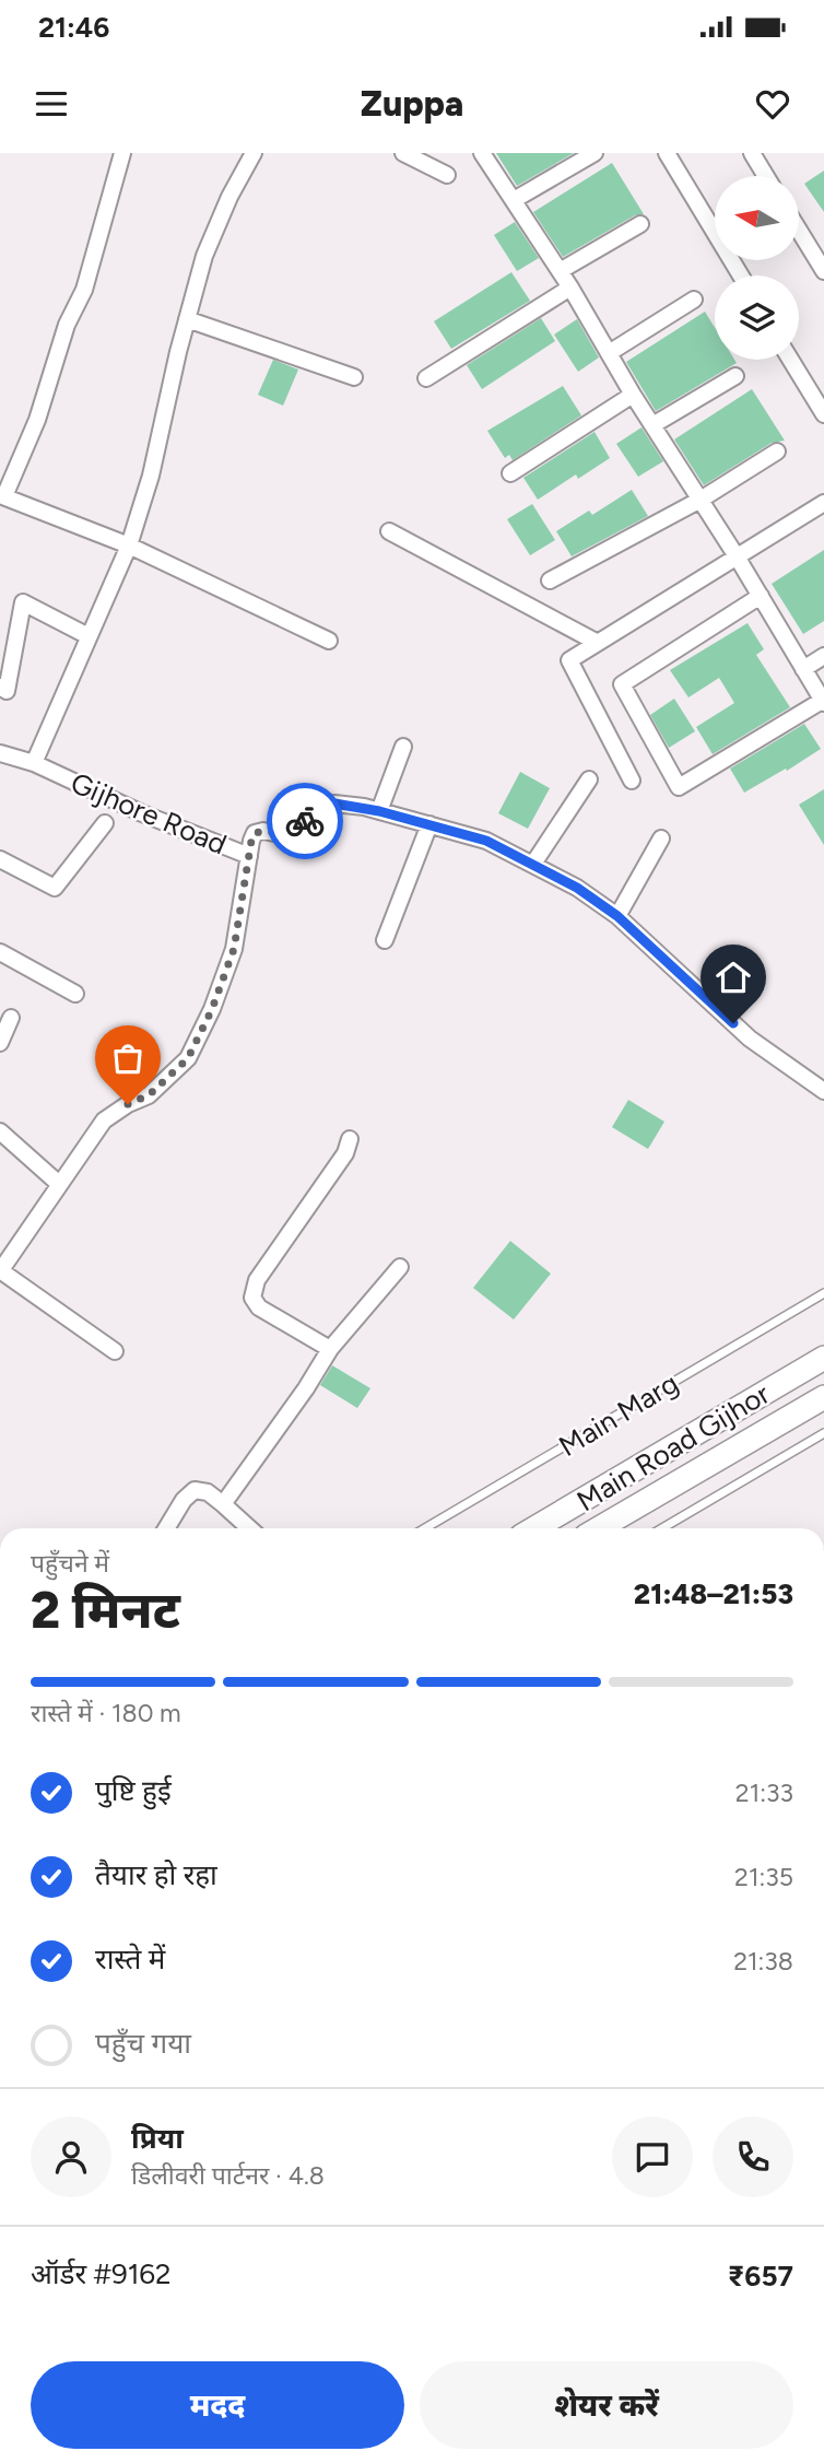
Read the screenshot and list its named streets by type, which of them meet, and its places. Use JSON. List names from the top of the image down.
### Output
{
  "streets": {
    "street": ["Gijhore Road", "Main Road Gijhor"],
    "lane": ["Main Marg"]
  },
  "north": "left",
  "page": {
    "status": "21:46",
    "header": "Zuppa",
    "heading": ["2 मिनट", "पहुँचने में", "21:48–21:53"],
    "panel": [
      "प्रिया",
      "डिलीवरी पार्टनर · 4.8",
      "ऑर्डर #9162",
      "₹657"
    ],
    "bar": "रास्ते में · 180 m",
    "list": [
      ["पुष्टि हुई", "21:33"],
      ["तैयार हो रहा", "21:35"],
      ["रास्ते में", "21:38"],
      "पहुँच गया"
    ],
    "buttons": ["मदद", "शेयर करें"]
  }
}
